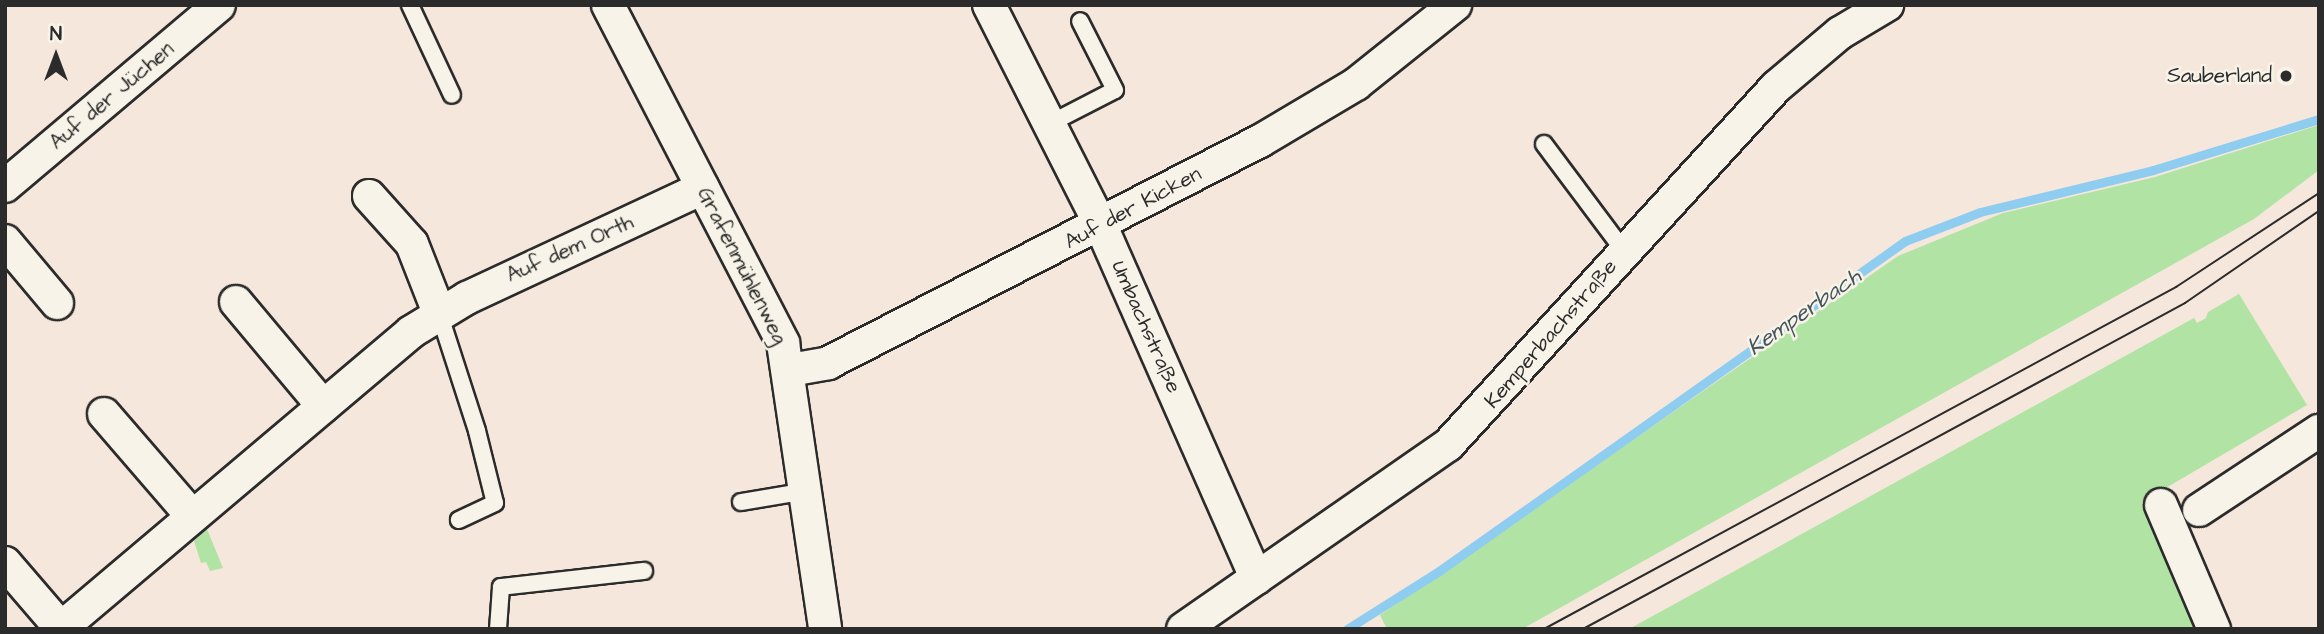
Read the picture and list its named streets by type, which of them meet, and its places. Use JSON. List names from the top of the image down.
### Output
{
  "streets": {
    "street": [
      "Auf der Jüchen",
      "Auf der Kicken",
      "Auf dem Orth",
      "Grafenmühlenweg",
      "Umbachstraße",
      "Kemperbachstraße"
    ]
  },
  "crossings": [
    ["Auf der Kicken", "Grafenmühlenweg"],
    ["Auf der Kicken", "Umbachstraße"],
    ["Auf dem Orth", "Grafenmühlenweg"],
    ["Umbachstraße", "Kemperbachstraße"]
  ],
  "water": ["Kemperbach"],
  "places": ["Sauberland"],
  "north": "top"
}
